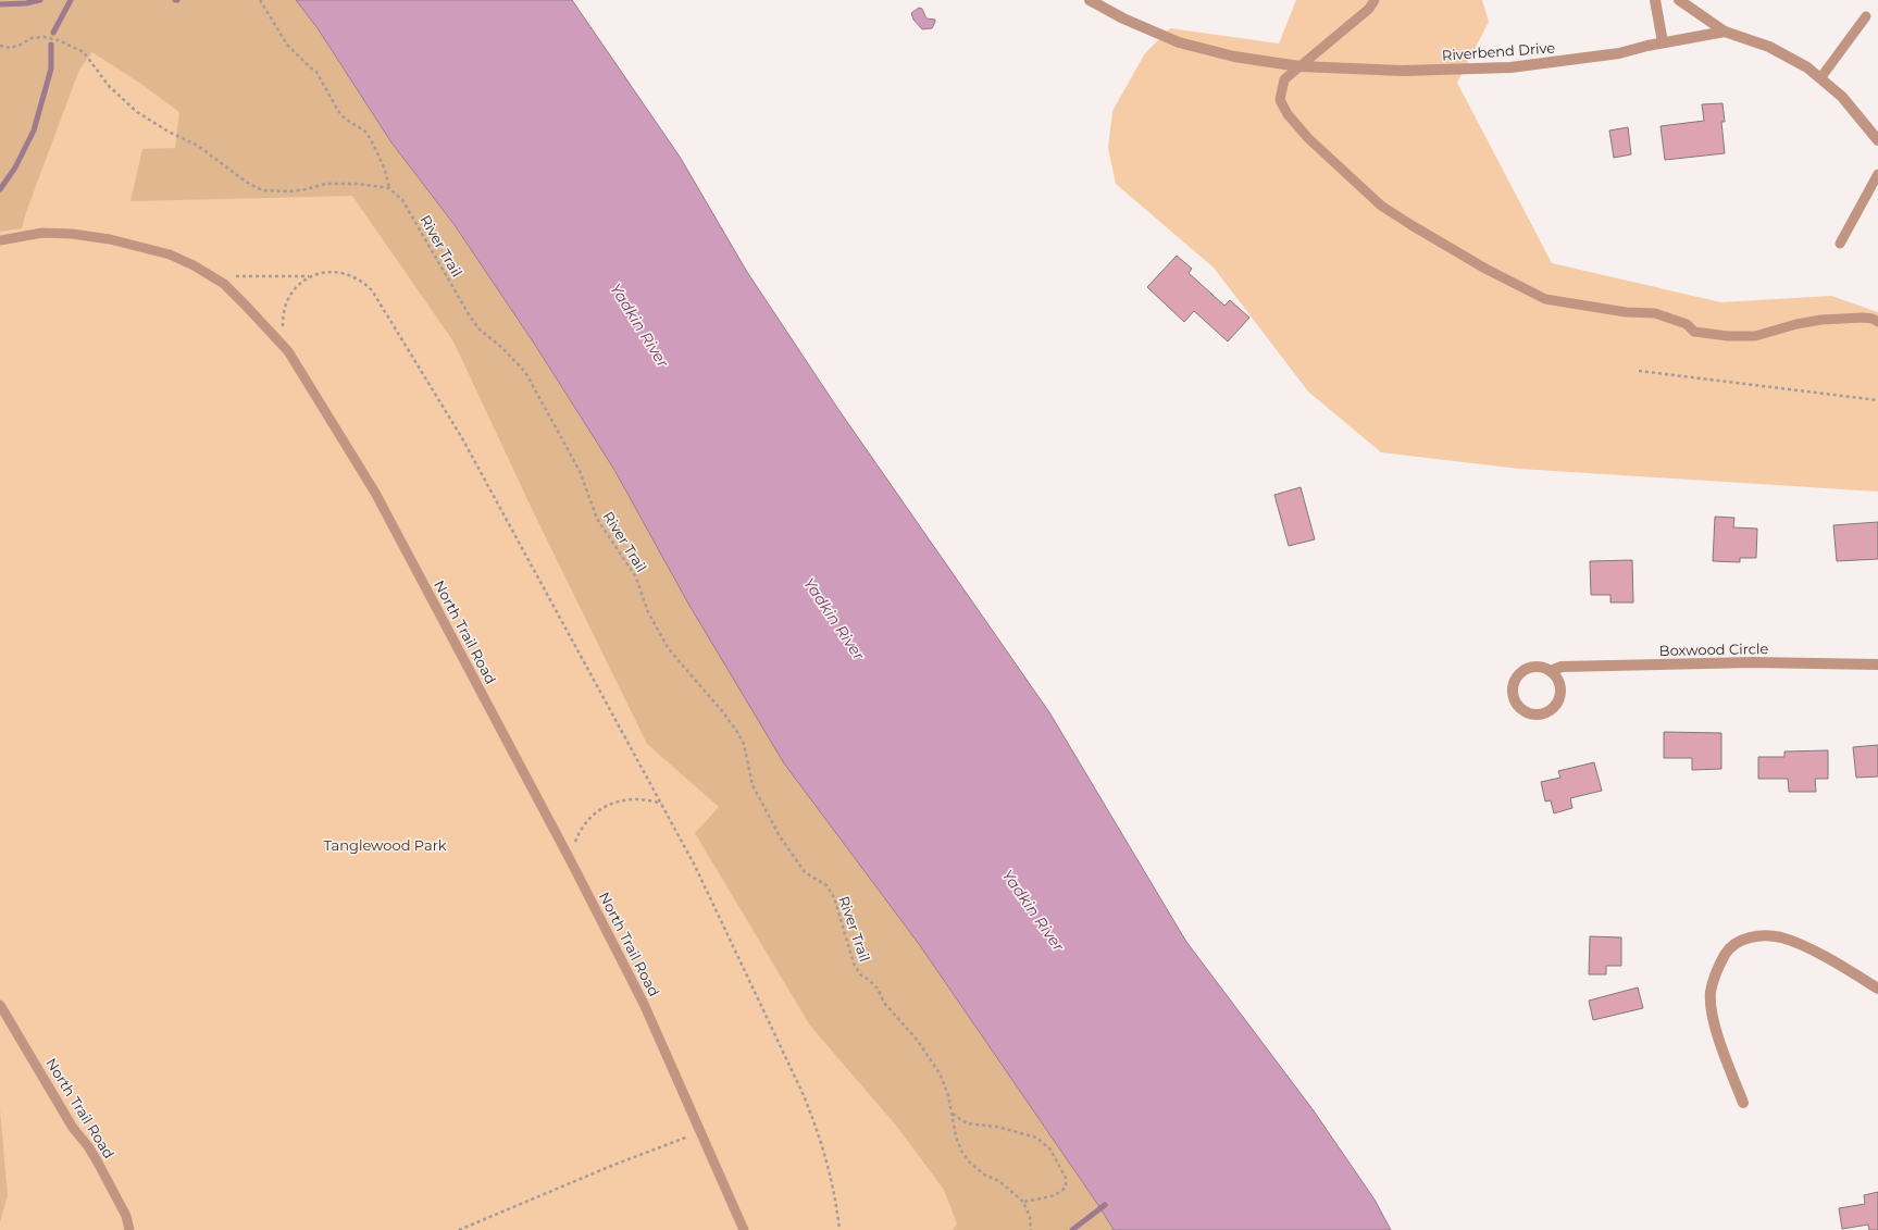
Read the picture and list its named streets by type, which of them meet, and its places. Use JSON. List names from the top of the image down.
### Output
{
  "streets": {
    "street": ["Riverbend Drive", "Boxwood Circle"],
    "lane": ["North Trail Road"],
    "path": ["River Trail"]
  },
  "water": ["Yadkin River"],
  "parks": ["Tanglewood Park"]
}
